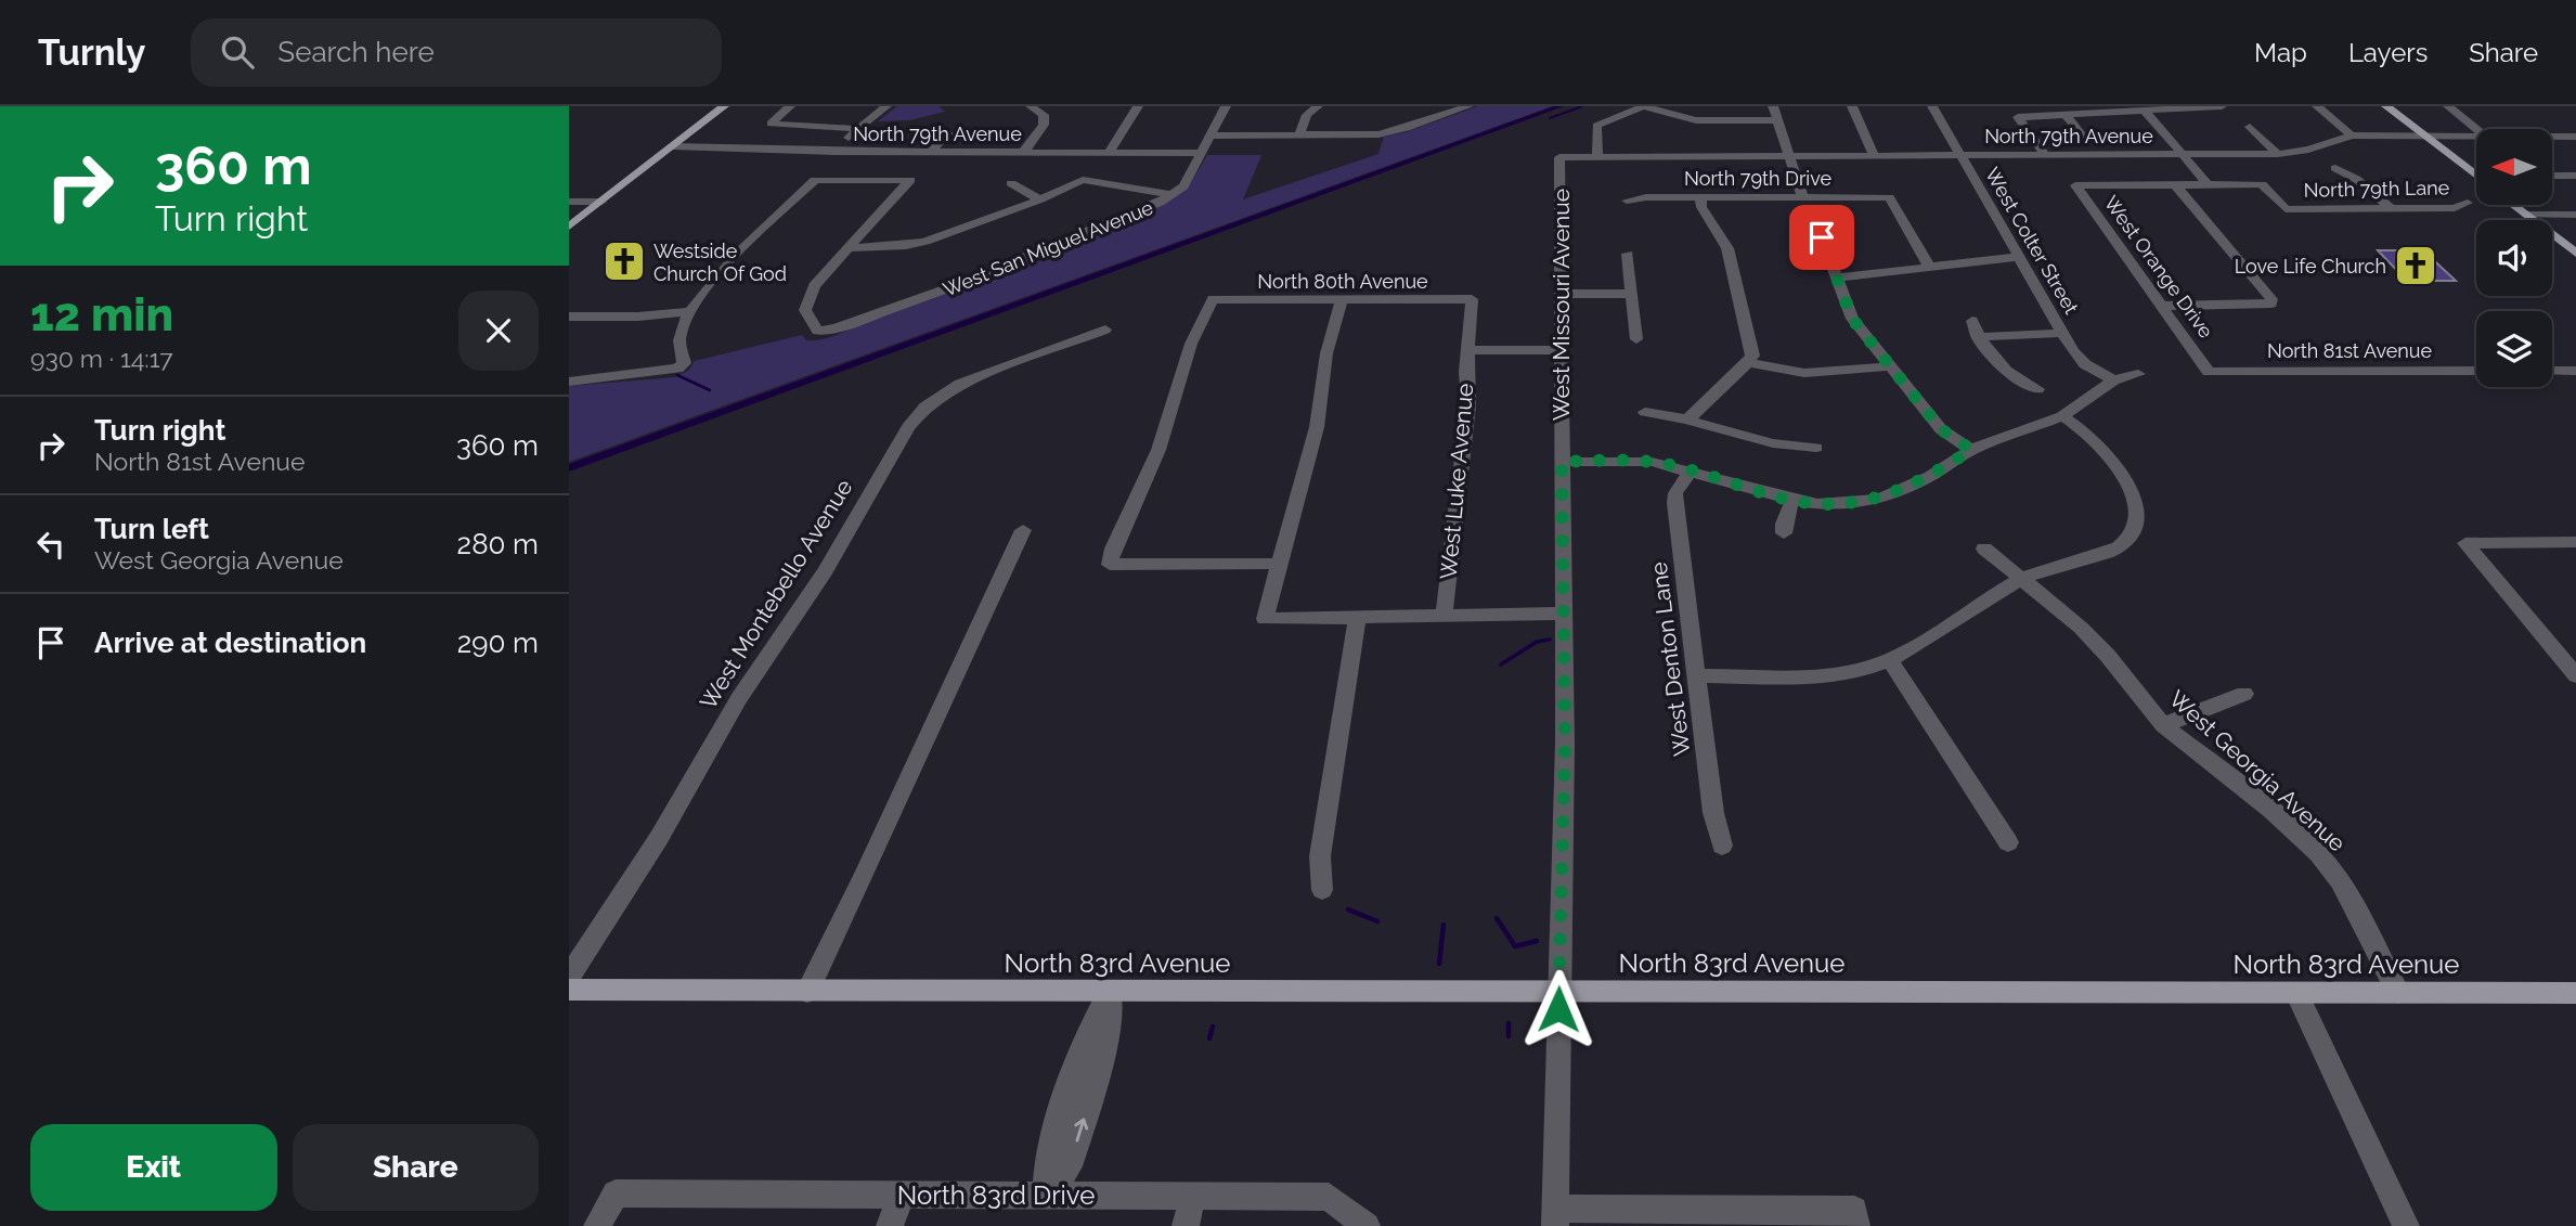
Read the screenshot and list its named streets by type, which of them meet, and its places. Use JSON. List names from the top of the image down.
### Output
{
  "streets": {
    "main road": ["North 83rd Avenue"],
    "street": [
      "North 79th Avenue",
      "North 79th Drive",
      "North 79th Lane",
      "West Colter Street",
      "West San Miguel Avenue",
      "West Orange Drive",
      "North 80th Avenue",
      "West Missouri Avenue",
      "North 81st Avenue",
      "West Luke Avenue",
      "West Montebello Avenue",
      "West Denton Lane",
      "West Georgia Avenue",
      "North 83rd Drive"
    ]
  },
  "crossings": [
    ["North 79th Avenue", "West Colter Street"],
    ["North 79th Avenue", "West San Miguel Avenue"],
    ["North 79th Avenue", "West Missouri Avenue"],
    ["West Orange Drive", "North 81st Avenue"],
    ["North 80th Avenue", "West Luke Avenue"],
    ["West Missouri Avenue", "North 83rd Avenue"],
    ["West Georgia Avenue", "North 83rd Avenue"]
  ],
  "places": {
    "church": ["Westside Church Of God", "Love Life Church"]
  },
  "north": "left",
  "page": {
    "header": "Turnly",
    "search": "Search here",
    "nav": ["Map", "Layers", "Share"],
    "turn": ["360 m", "Turn right"],
    "heading": ["12 min", "930 m · 14:17"],
    "list": [
      {
        "name": "Turn right",
        "note": "North 81st Avenue",
        "value": "360 m"
      },
      {
        "name": "Turn left",
        "note": "West Georgia Avenue",
        "value": "280 m"
      },
      {
        "name": "Arrive at destination",
        "value": "290 m"
      }
    ],
    "buttons": ["Exit", "Share"]
  }
}
